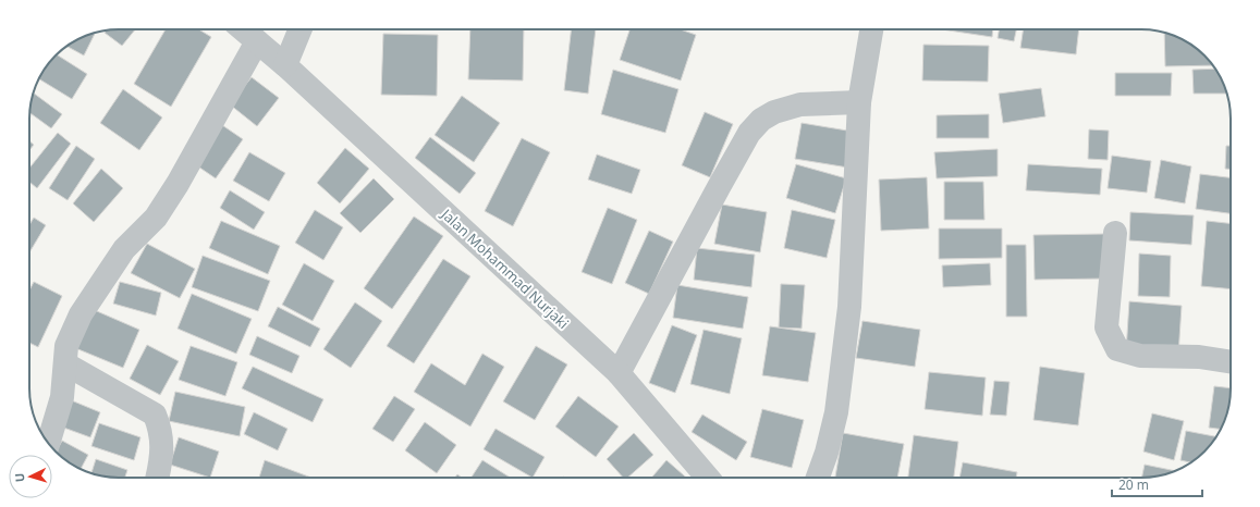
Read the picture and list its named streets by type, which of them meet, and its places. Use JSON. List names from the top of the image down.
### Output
{
  "streets": {
    "street": ["Jalan Mohammad Nurjaki"]
  },
  "scale_bar": "20 m",
  "north": "left"
}
